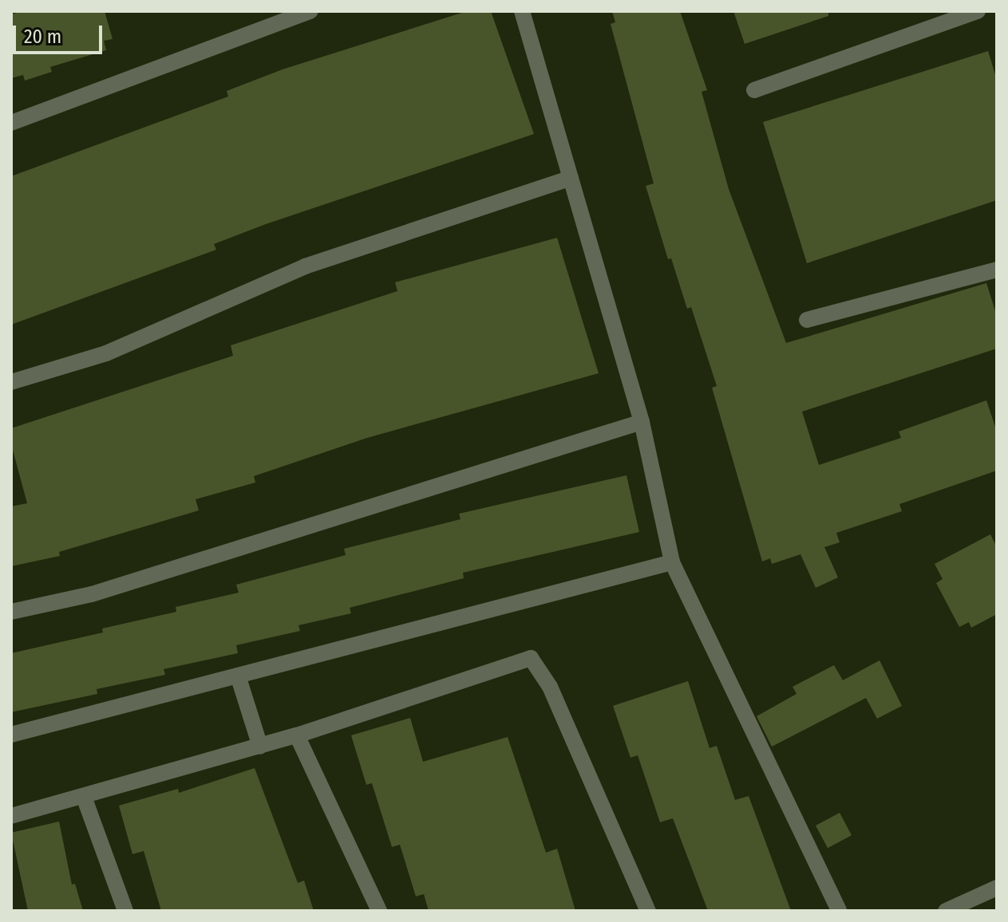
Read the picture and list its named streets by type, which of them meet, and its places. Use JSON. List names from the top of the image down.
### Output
{
  "scale_bar": "20 m"
}
